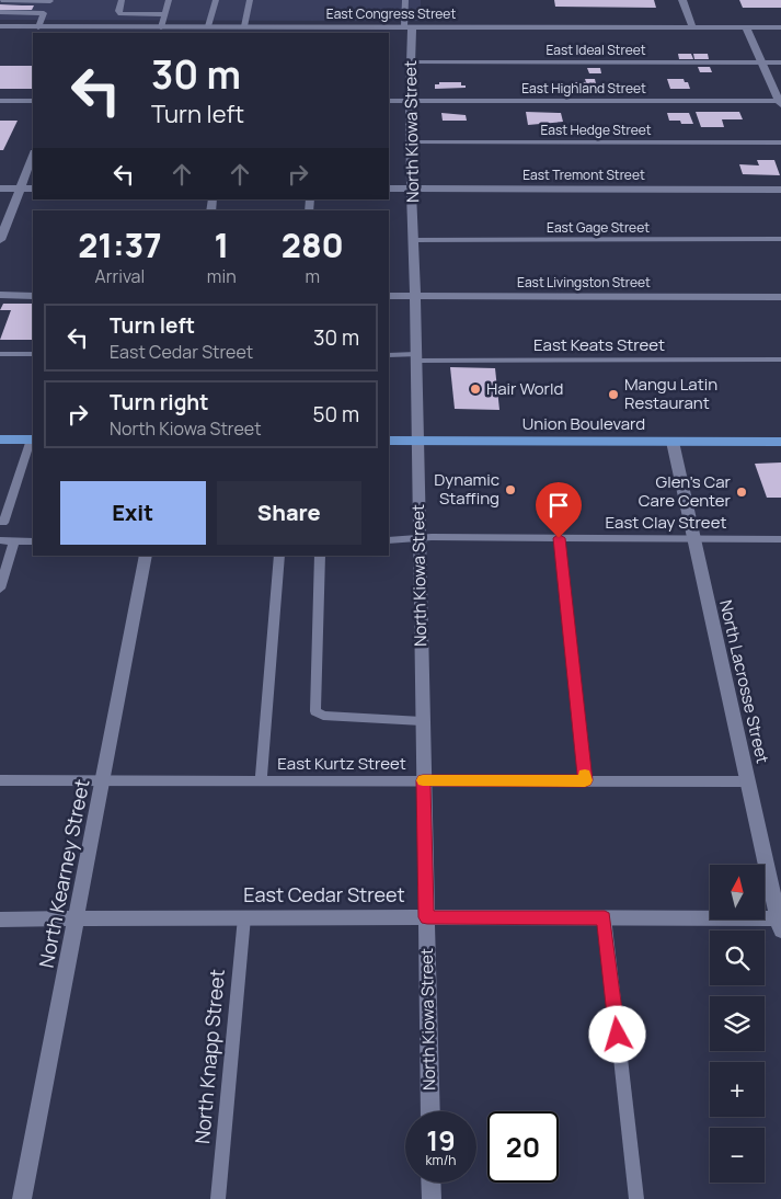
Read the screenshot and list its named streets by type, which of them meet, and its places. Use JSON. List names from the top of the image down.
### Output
{
  "streets": {
    "main road": ["Union Boulevard"],
    "street": [
      "East Congress Street",
      "East Highland Street",
      "North Kiowa Street",
      "East Tremont Street",
      "East Livingston Street",
      "North Lacrosse Street",
      "North Kearney Street",
      "East Cedar Street"
    ],
    "lane": [
      "East Ideal Street",
      "East Hedge Street",
      "East Gage Street",
      "East Keats Street",
      "East Clay Street",
      "East Kurtz Street",
      "North Knapp Street"
    ]
  },
  "crossings": [
    ["East Congress Street", "North Kiowa Street"],
    ["East Ideal Street", "North Kiowa Street"],
    ["East Highland Street", "North Kiowa Street"],
    ["East Hedge Street", "North Kiowa Street"],
    ["North Kiowa Street", "East Tremont Street"],
    ["North Kiowa Street", "East Gage Street"],
    ["North Kiowa Street", "East Livingston Street"],
    ["North Kiowa Street", "East Keats Street"],
    ["North Kiowa Street", "Union Boulevard"],
    ["North Kiowa Street", "East Clay Street"],
    ["North Kiowa Street", "East Kurtz Street"],
    ["North Kiowa Street", "East Cedar Street"],
    ["Union Boulevard", "North Lacrosse Street"],
    ["East Clay Street", "North Lacrosse Street"],
    ["North Lacrosse Street", "East Kurtz Street"],
    ["North Lacrosse Street", "East Cedar Street"],
    ["East Kurtz Street", "North Kearney Street"],
    ["North Kearney Street", "East Cedar Street"],
    ["East Cedar Street", "North Knapp Street"]
  ],
  "places": [
    "Hair World",
    "Mangu Latin Restaurant",
    "Dynamic Staffing",
    "Glen's Car Care Center"
  ],
  "north": "top",
  "page": {
    "turn": ["30 m", "Turn left"],
    "eta": [
      "21:37",
      "Arrival",
      "1",
      "min",
      "280",
      "m"
    ],
    "list": [
      {
        "name": "Turn left",
        "note": "East Cedar Street",
        "value": "30 m"
      },
      {
        "name": "Turn right",
        "note": "North Kiowa Street",
        "value": "50 m"
      }
    ],
    "buttons": ["Exit", "Share"],
    "map_buttons": ["+", "−"],
    "speed": "19 km/h",
    "limit": "20"
  }
}
